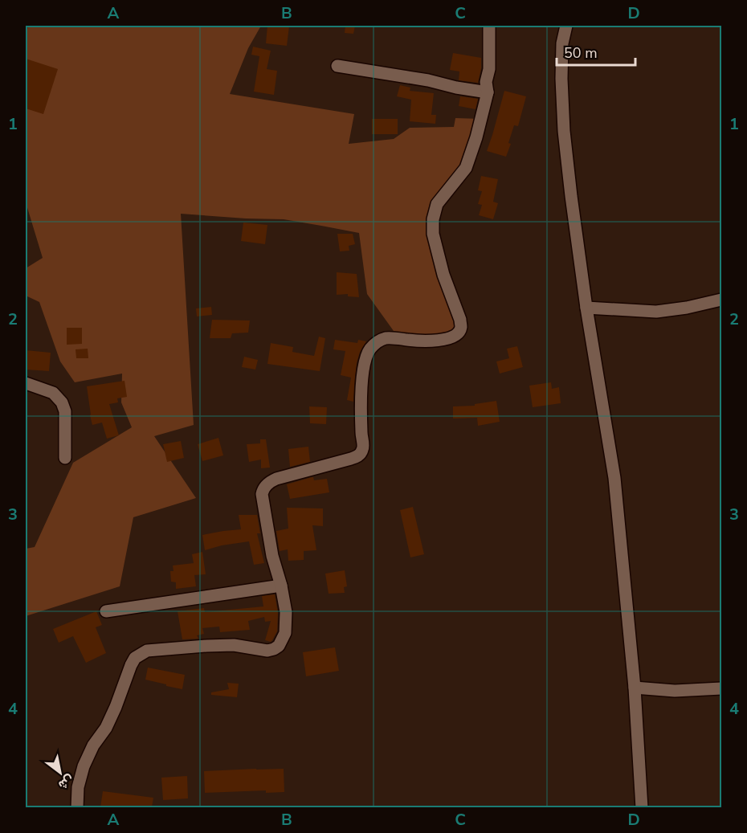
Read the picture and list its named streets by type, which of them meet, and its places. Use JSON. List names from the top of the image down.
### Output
{
  "scale_bar": "50 m",
  "north": "bottom right",
  "grid": {
    "columns": [
      "A",
      "B",
      "C",
      "D"
    ],
    "rows": [
      "1",
      "2",
      "3",
      "4"
    ]
  }
}
